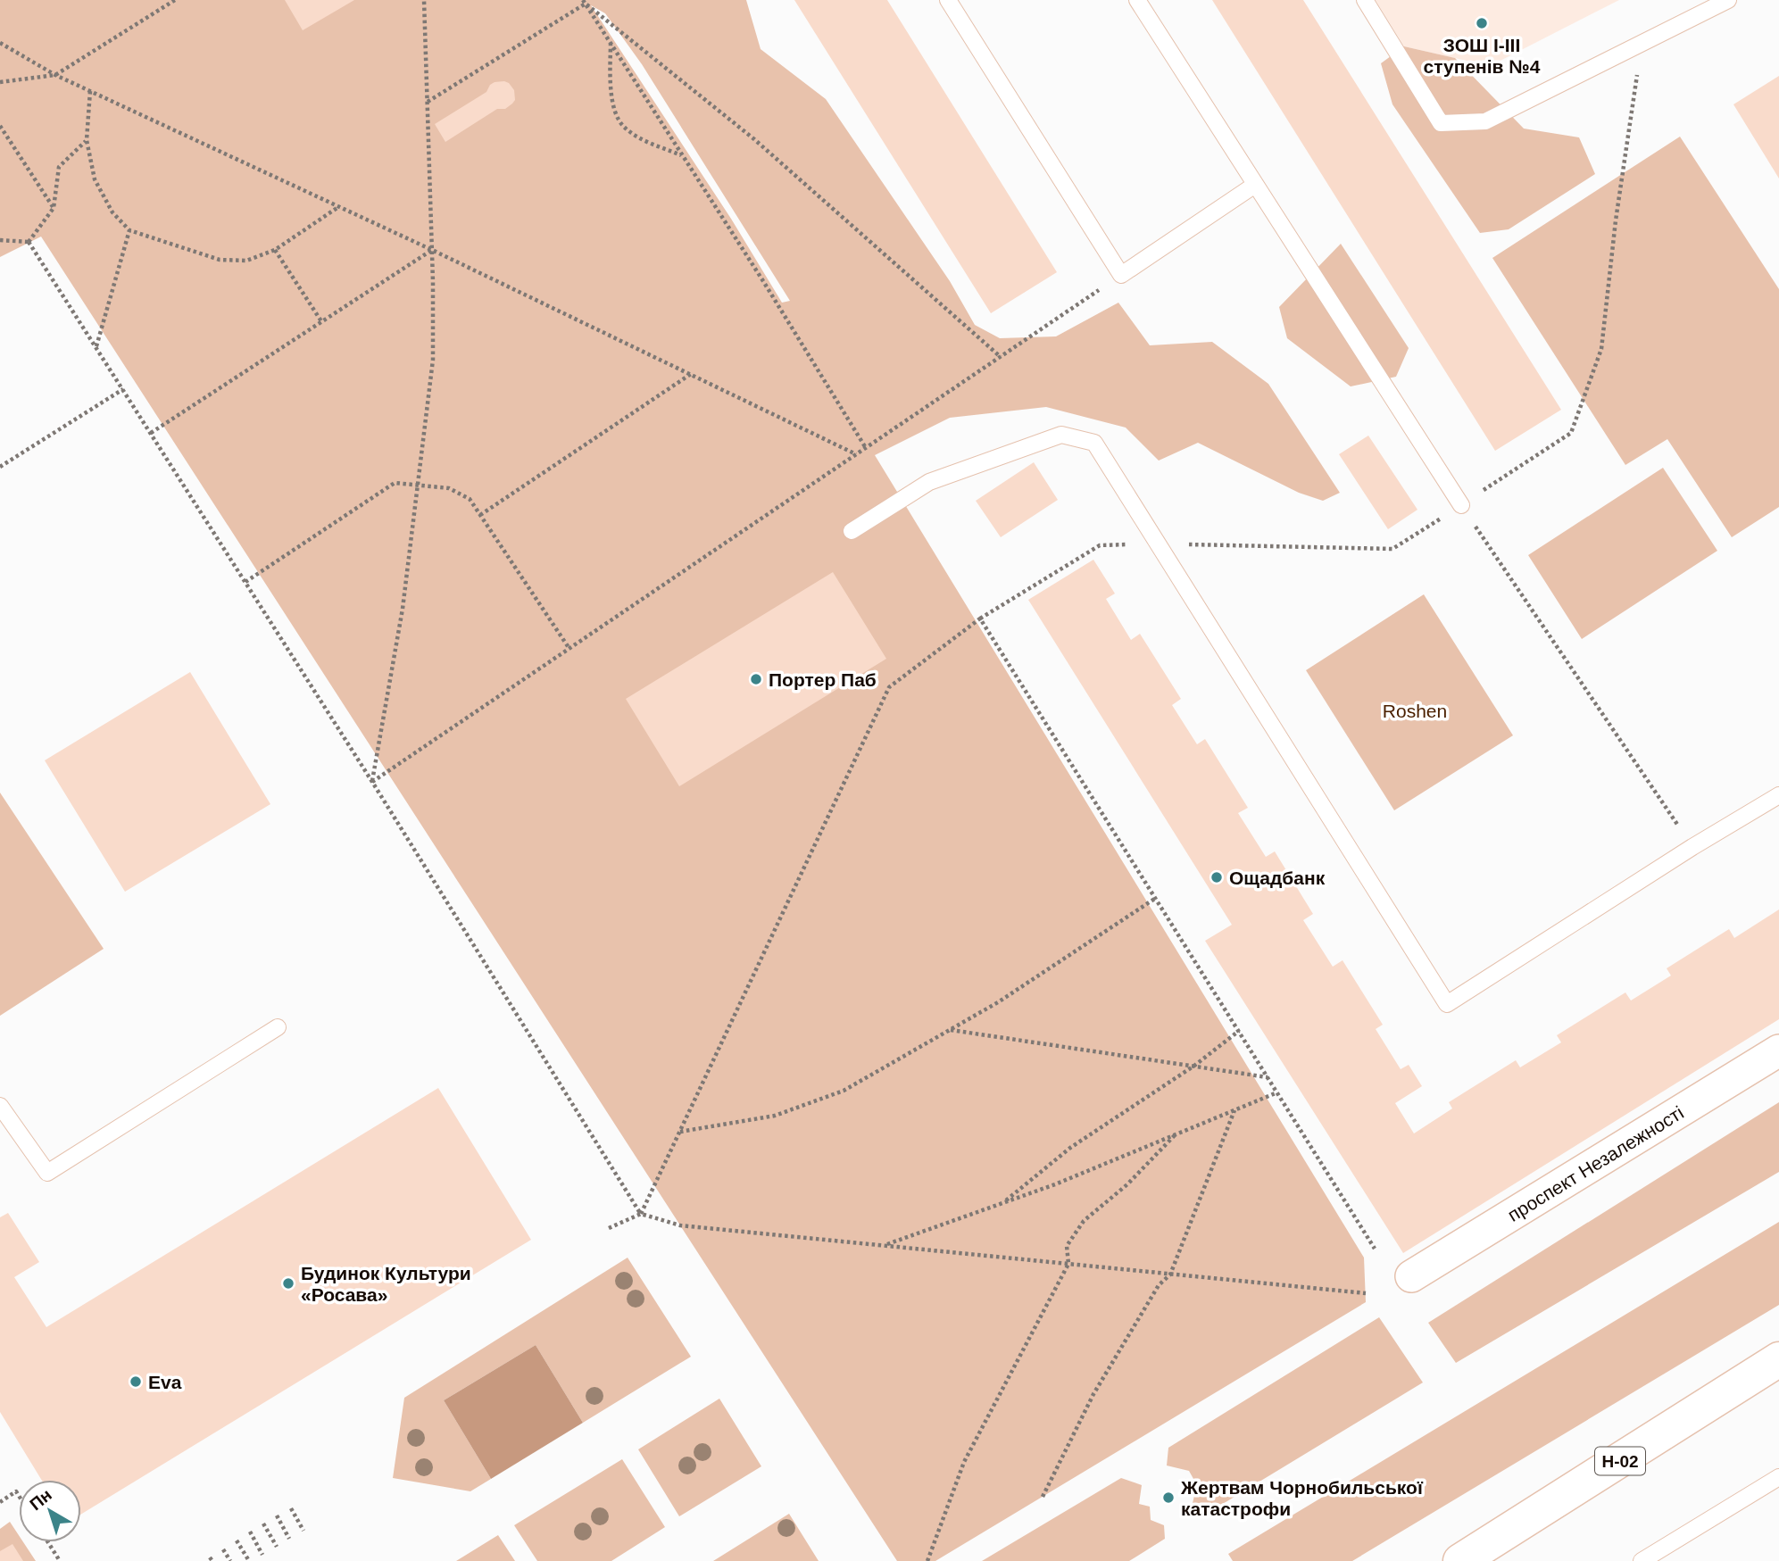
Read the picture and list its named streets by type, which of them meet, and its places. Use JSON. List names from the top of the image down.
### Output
{
  "streets": {
    "main road": ["Н-02"],
    "street": ["проспект Незалежності"]
  },
  "parks": ["Roshen"],
  "places": [
    "ЗОШ І-ІІІ ступенів №4",
    "Портер Паб",
    "Ощадбанк",
    "Будинок Культури «Росава»",
    "Eva",
    "Жертвам Чорнобильської катастрофи"
  ],
  "north": "top left"
}
